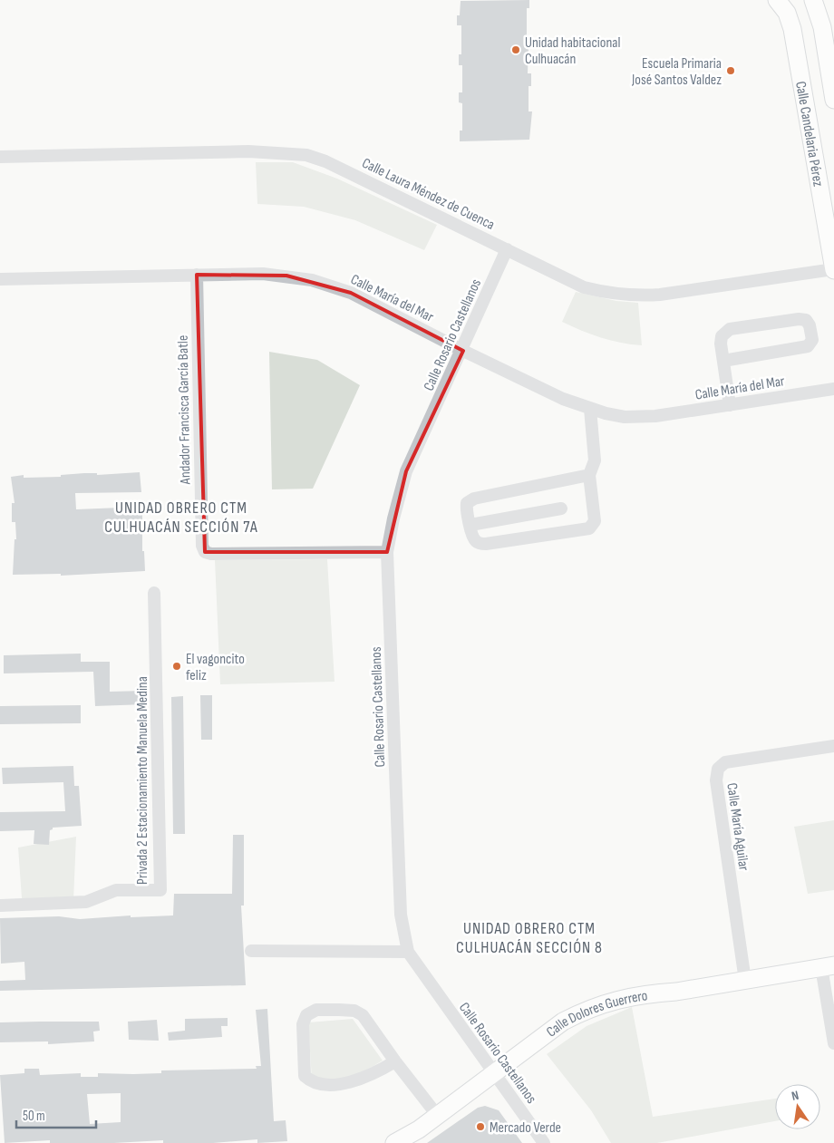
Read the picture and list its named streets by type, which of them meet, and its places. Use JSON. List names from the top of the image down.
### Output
{
  "streets": {
    "street": [
      "Calle Candelaria Pérez",
      "Calle Laura Méndez de Cuenca",
      "Calle María del Mar",
      "Calle Rosario Castellanos",
      "Andador Francisca García Batle",
      "Privada 2 Estacionamiento Manuela Medina",
      "Calle María Aguilar",
      "Calle Dolores Guerrero"
    ]
  },
  "crossings": [
    ["Calle Candelaria Pérez", "Calle Laura Méndez de Cuenca"],
    ["Calle Laura Méndez de Cuenca", "Calle Rosario Castellanos"],
    ["Calle María del Mar", "Calle Rosario Castellanos"],
    ["Calle María del Mar", "Andador Francisca García Batle"],
    ["Calle Rosario Castellanos", "Andador Francisca García Batle"],
    ["Calle Rosario Castellanos", "Calle Dolores Guerrero"],
    ["Calle María Aguilar", "Calle Dolores Guerrero"]
  ],
  "districts": ["UNIDAD OBRERO CTM CULHUACÁN SECCIÓN 7A", "UNIDAD OBRERO CTM CULHUACÁN SECCIÓN 8"],
  "places": [
    "Unidad habitacional Culhuacán",
    "Escuela Primaria José Santos Valdez",
    "El vagoncito feliz",
    "Mercado Verde"
  ],
  "scale_bar": "50 m",
  "north": "top"
}
